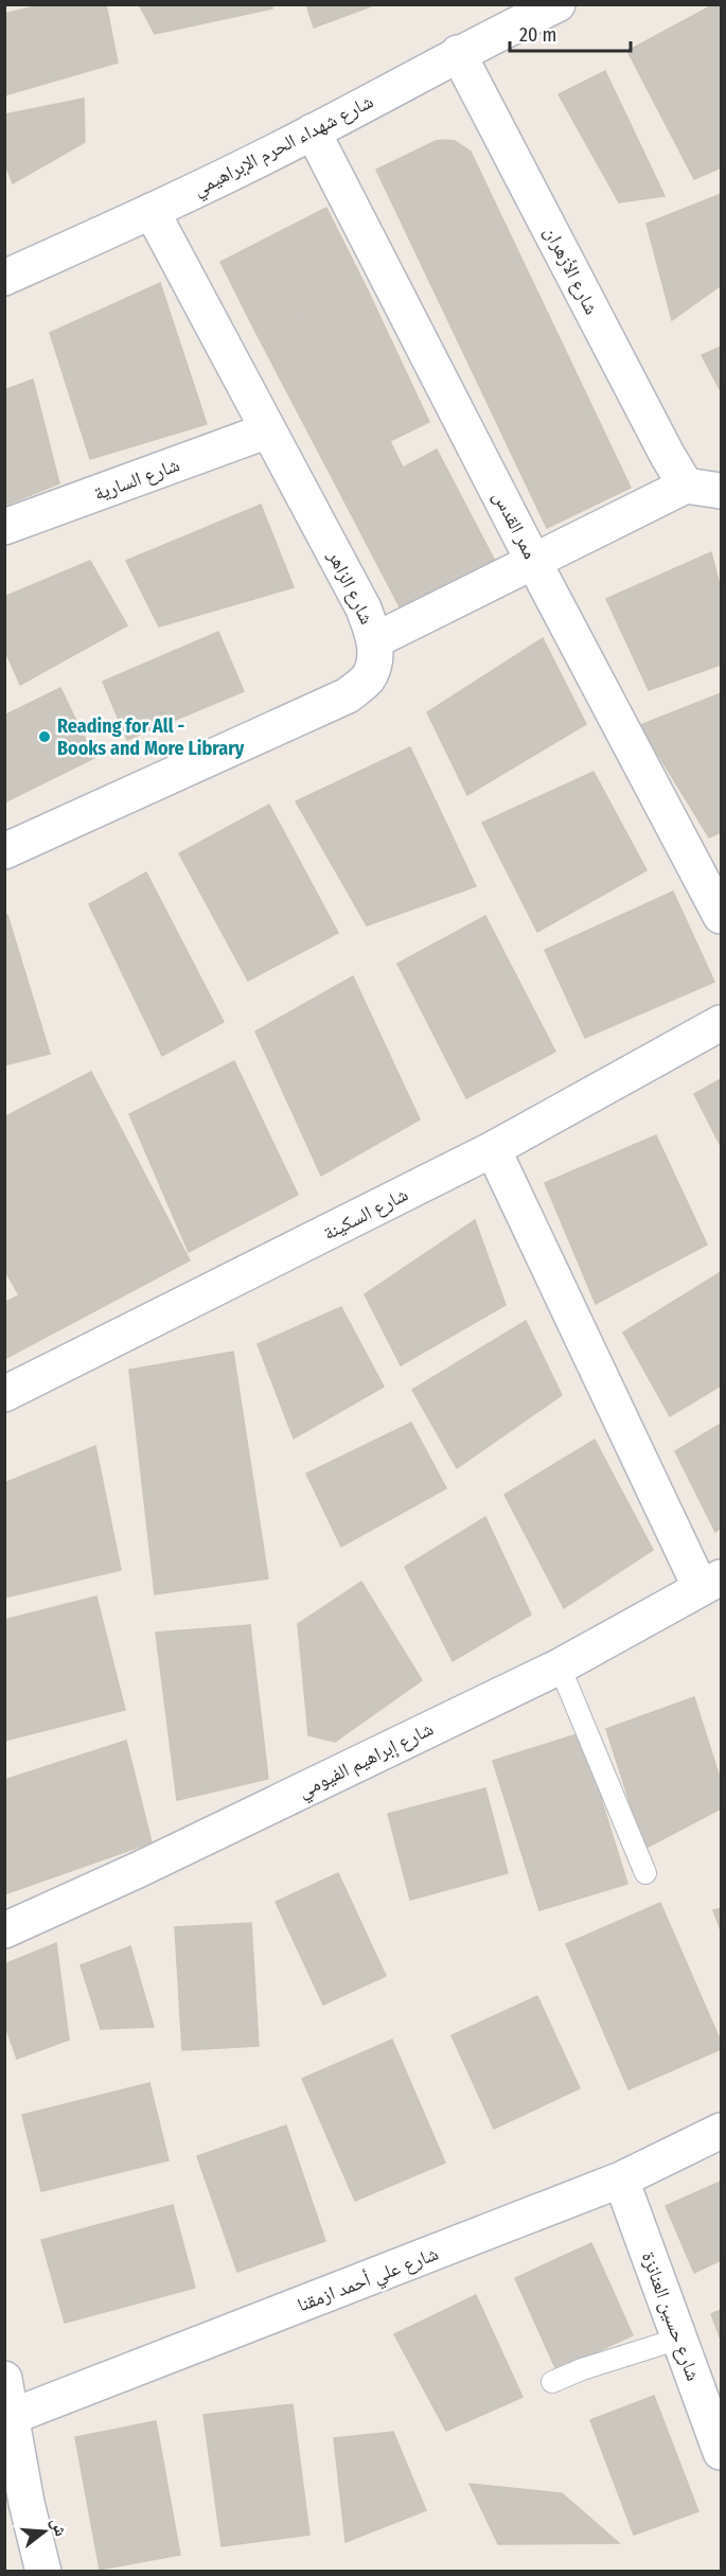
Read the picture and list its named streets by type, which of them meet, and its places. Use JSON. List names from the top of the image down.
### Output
{
  "streets": {
    "street": [
      "شارع شهداء الحرم الإبراهيمي",
      "شارع الأزهران",
      "شارع السارية",
      "ممر القدس",
      "شارع الزاهر",
      "شارع السكينة",
      "شارع إبراهيم الفيومي",
      "شارع علي أحمد ازمقنا",
      "شارع حسين العنانزة"
    ]
  },
  "crossings": [
    ["شارع شهداء الحرم الإبراهيمي", "شارع الأزهران"],
    ["شارع شهداء الحرم الإبراهيمي", "ممر القدس"],
    ["شارع شهداء الحرم الإبراهيمي", "شارع الزاهر"],
    ["شارع السارية", "شارع الزاهر"],
    ["شارع علي أحمد ازمقنا", "شارع حسين العنانزة"]
  ],
  "places": ["Reading for All - Books and More Library"],
  "scale_bar": "20 m",
  "north": "right"
}
